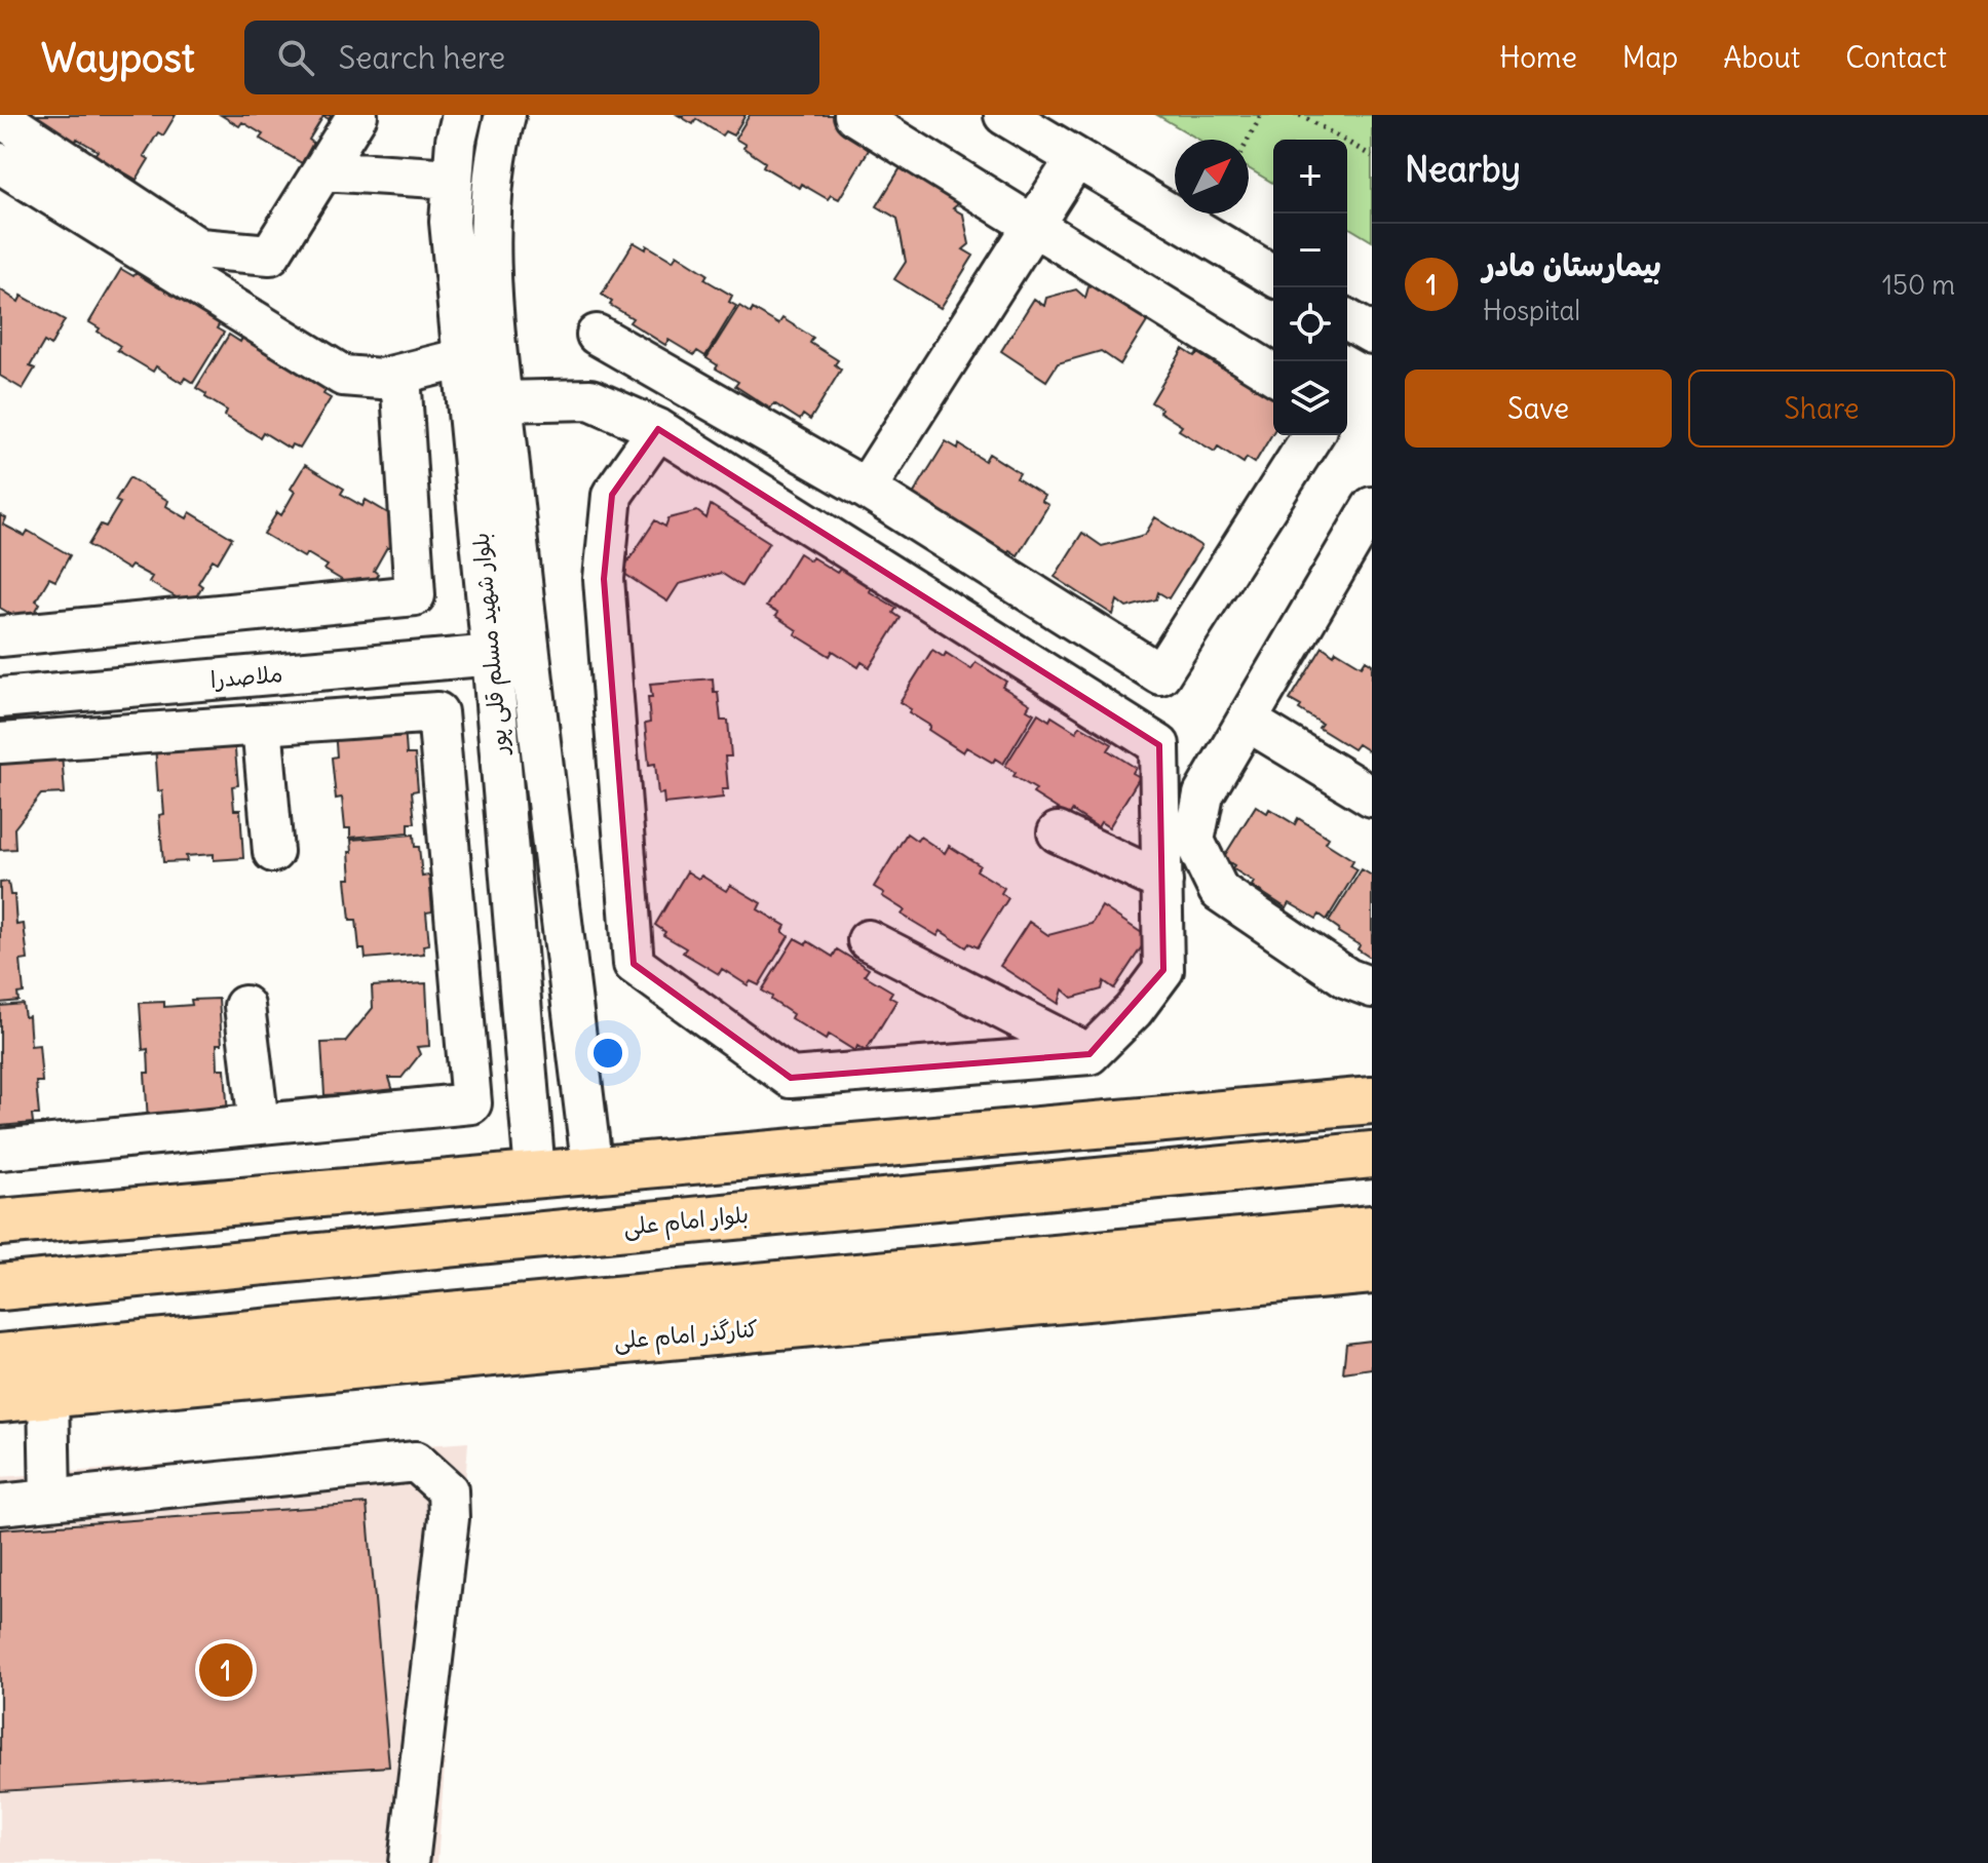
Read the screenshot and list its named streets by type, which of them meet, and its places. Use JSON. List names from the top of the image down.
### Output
{
  "streets": {
    "main road": ["بلوار امام علی", "کنارگذر امام علی"],
    "street": ["بلوار شهید مسلم قلی پور", "ملاصدرا"]
  },
  "crossings": [
    ["بلوار شهید مسلم قلی پور", "ملاصدرا"]
  ],
  "north": "top right",
  "page": {
    "header": "Waypost",
    "search": "Search here",
    "nav": [
      "Home",
      "Map",
      "About",
      "Contact"
    ],
    "heading": "Nearby",
    "map_buttons": ["+", "−"],
    "list": [
      {
        "mark": "1",
        "name": "بیمارستان مادر",
        "note": "Hospital",
        "value": "150 m"
      }
    ],
    "buttons": ["Save", "Share"],
    "pins": "1"
  }
}
